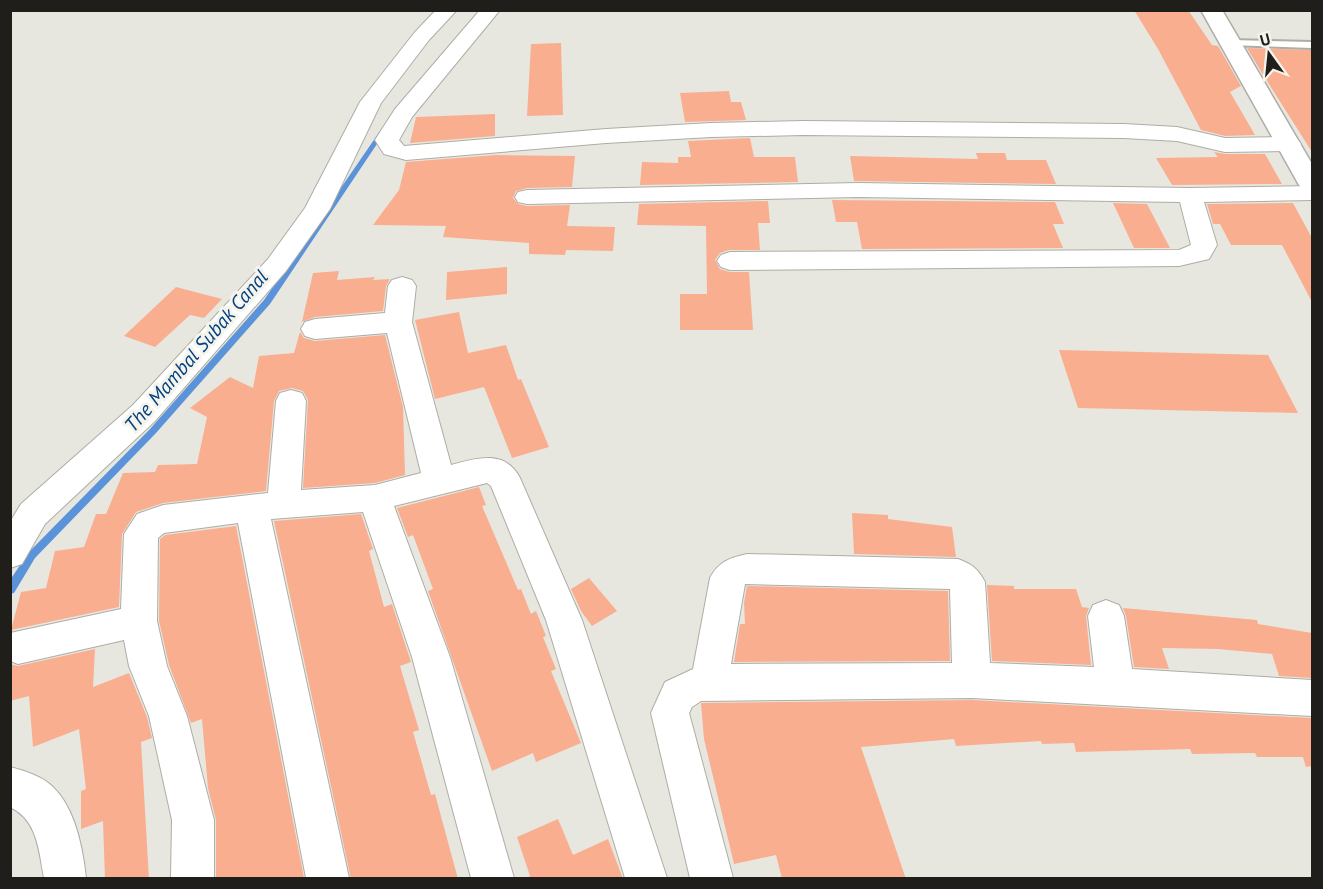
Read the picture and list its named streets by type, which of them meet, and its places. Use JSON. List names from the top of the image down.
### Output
{
  "water": ["The Mambal Subak Canal"],
  "north": "top"
}
